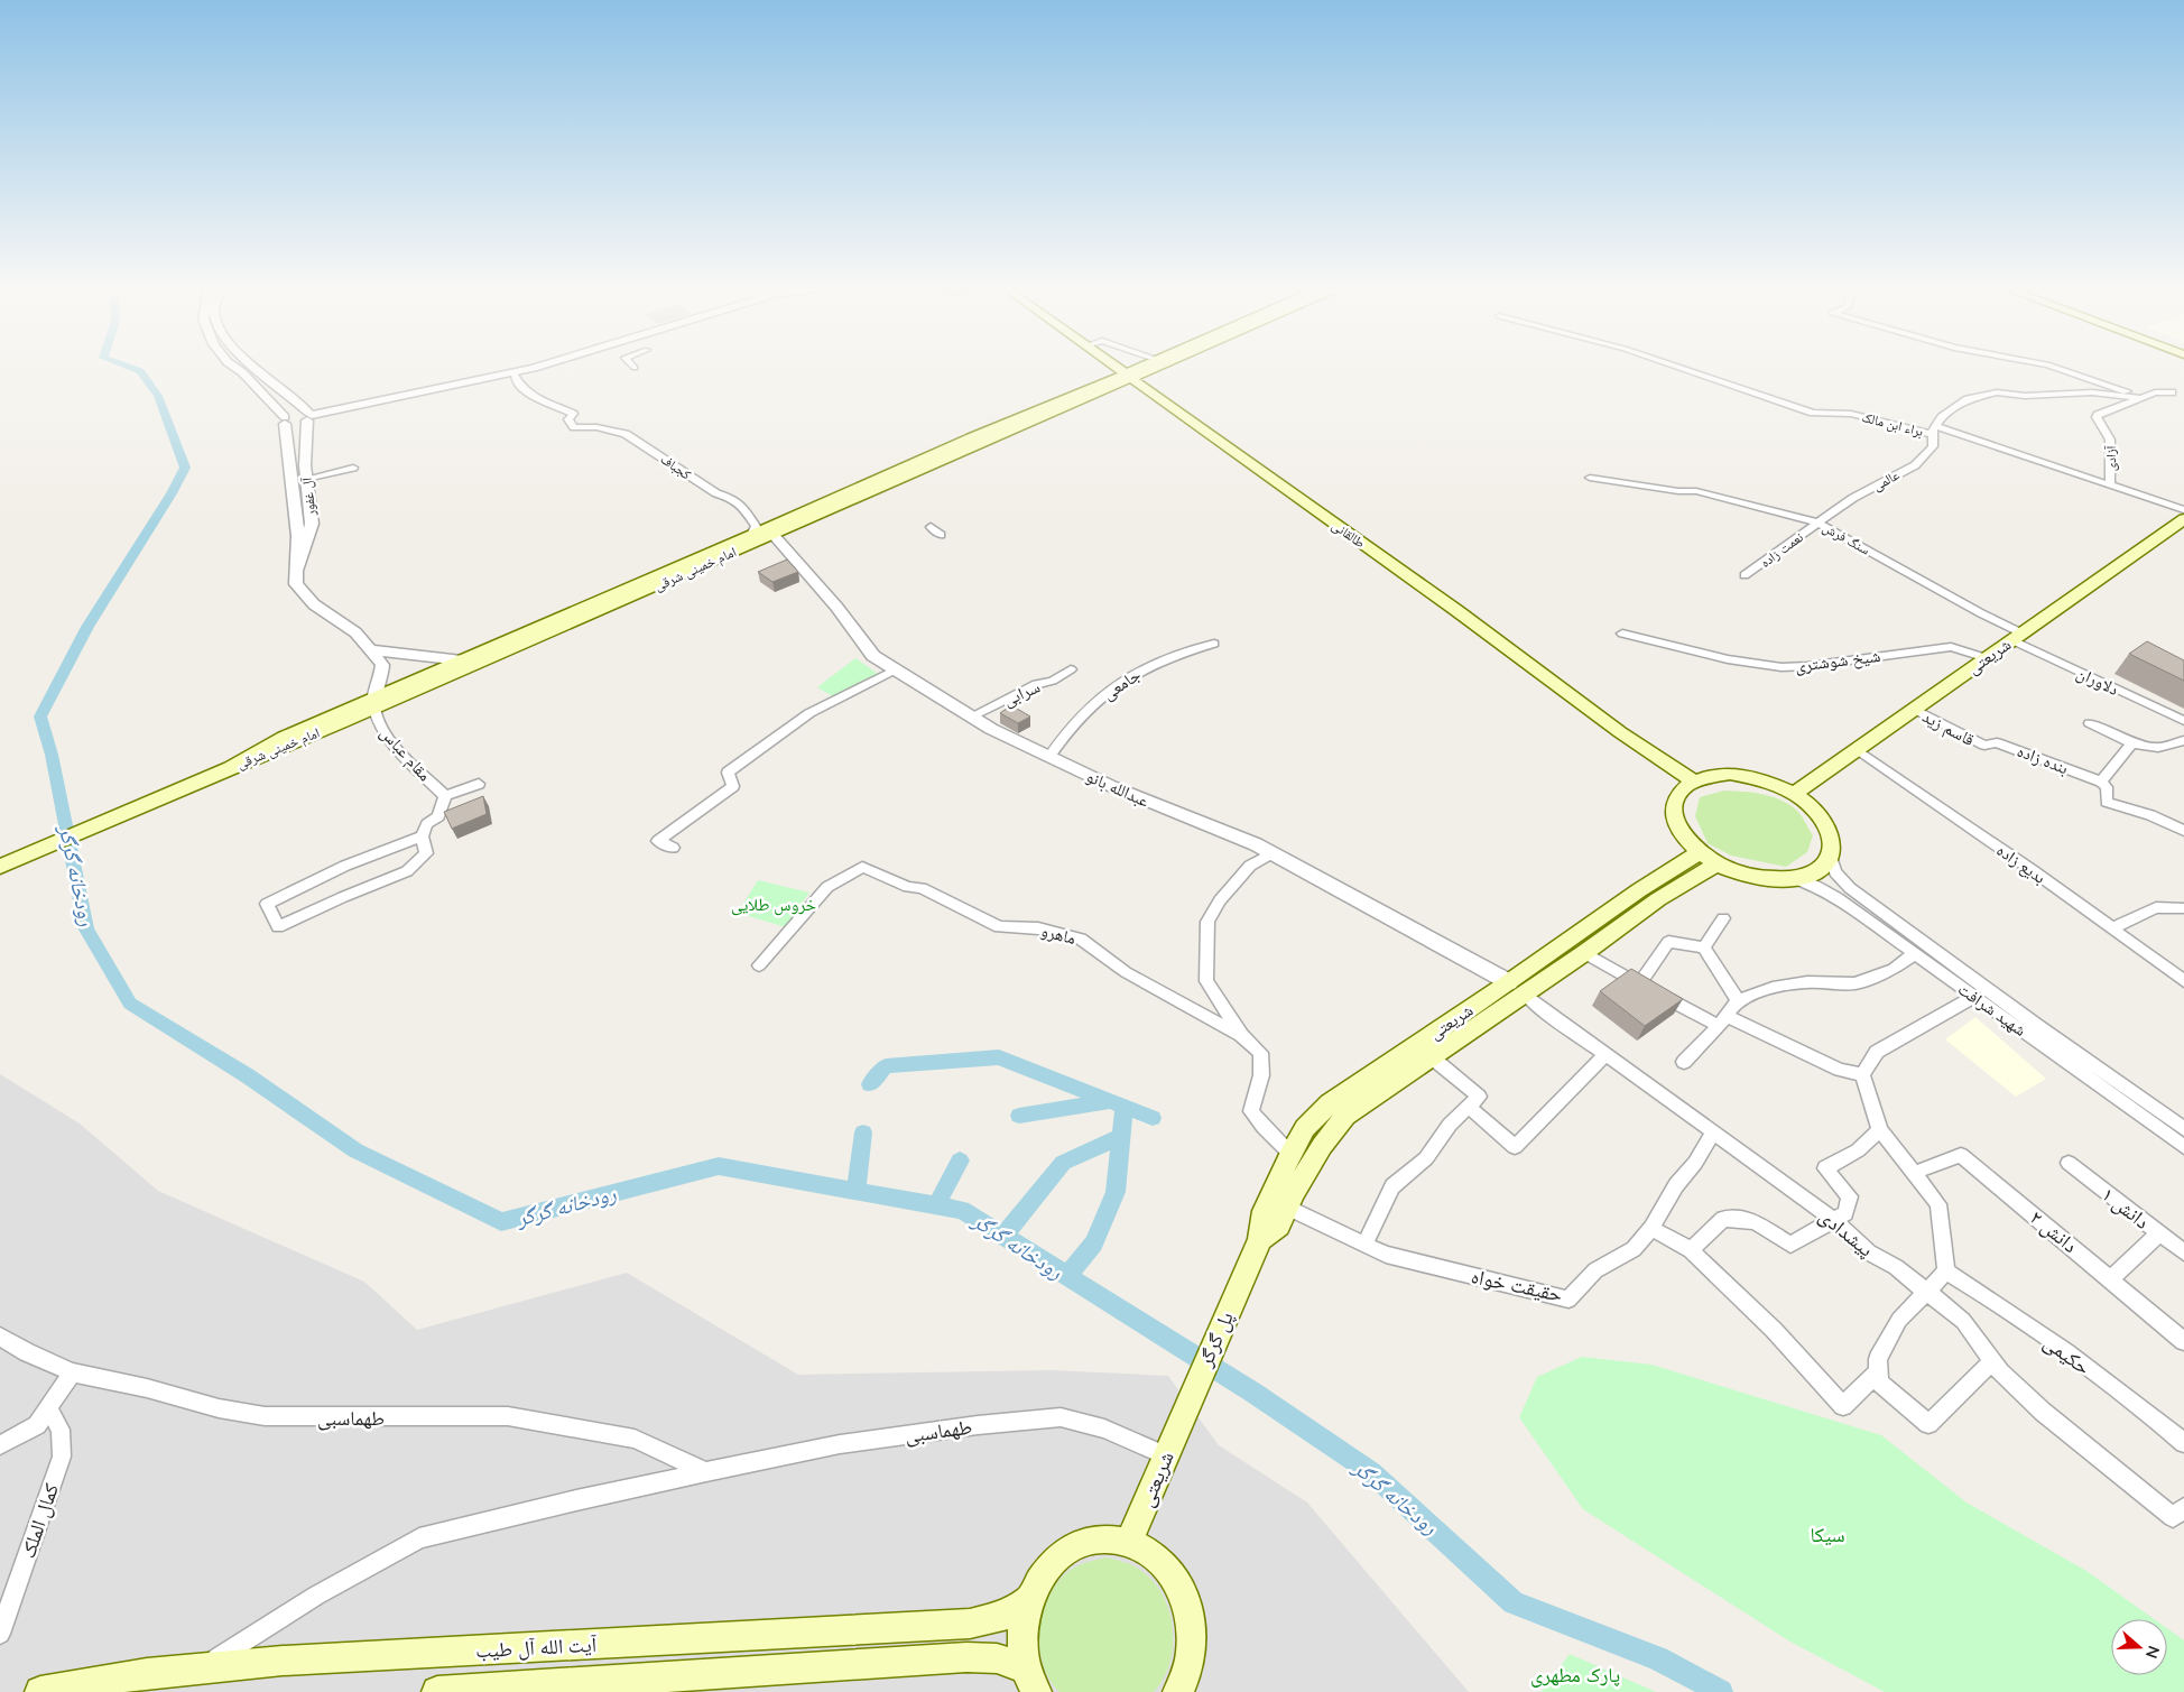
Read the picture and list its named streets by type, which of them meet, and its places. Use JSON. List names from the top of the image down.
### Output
{
  "streets": {
    "main road": [
      "طالقانی",
      "امام خمینی شرقی",
      "شریعتی",
      "پل گرگر",
      "آیت الله آل طیب"
    ],
    "street": [
      "براء ابن مالک",
      "آزادی",
      "کجباف",
      "عالمی",
      "آل غفور",
      "سنگ فرش",
      "نعمت زاده",
      "شیخ شوشتری",
      "دلاوران",
      "جامعی",
      "سرابی",
      "قاسم زید",
      "مقام عباس",
      "بنده زاده",
      "عبدالله بانو",
      "بدیع زاده",
      "ماهرو",
      "شهید شرافت",
      "دانش ۱",
      "دانش ۲",
      "پیشدادی",
      "حقیقت خواه",
      "حکیمی",
      "طهماسبی",
      "کمال الملک"
    ]
  },
  "crossings": [
    ["براء ابن مالک", "آزادی"],
    ["براء ابن مالک", "عالمی"],
    ["کجباف", "امام خمینی شرقی"],
    ["عالمی", "سنگ فرش"],
    ["عالمی", "نعمت زاده"],
    ["آل غفور", "امام خمینی شرقی"],
    ["آل غفور", "مقام عباس"],
    ["طالقانی", "امام خمینی شرقی"],
    ["طالقانی", "شریعتی"],
    ["طالقانی", "شهید شرافت"],
    ["سنگ فرش", "نعمت زاده"],
    ["سنگ فرش", "شریعتی"],
    ["سنگ فرش", "دلاوران"],
    ["امام خمینی شرقی", "مقام عباس"],
    ["امام خمینی شرقی", "عبدالله بانو"],
    ["شریعتی", "شیخ شوشتری"],
    ["شریعتی", "دلاوران"],
    ["شریعتی", "قاسم زید"],
    ["شریعتی", "عبدالله بانو"],
    ["شریعتی", "بدیع زاده"],
    ["شریعتی", "شهید شرافت"],
    ["شریعتی", "پیشدادی"],
    ["شریعتی", "حقیقت خواه"],
    ["شریعتی", "پل گرگر"],
    ["شریعتی", "طهماسبی"],
    ["جامعی", "عبدالله بانو"],
    ["سرابی", "عبدالله بانو"],
    ["قاسم زید", "بنده زاده"],
    ["عبدالله بانو", "پیشدادی"],
    ["پیشدادی", "حقیقت خواه"],
    ["طهماسبی", "آیت الله آل طیب"]
  ],
  "water": ["رودخانه گرگر"],
  "parks": ["خروس طلایی", "سیکا", "پارک مطهری"],
  "north": "right"
}
